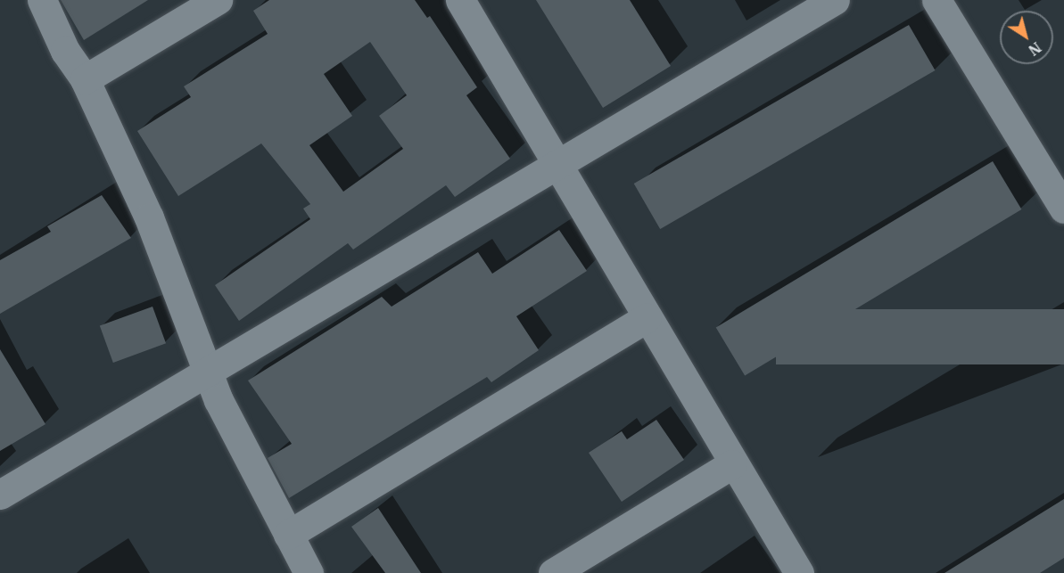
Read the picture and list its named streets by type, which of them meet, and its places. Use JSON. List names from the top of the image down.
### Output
{
  "north": "bottom right"
}
